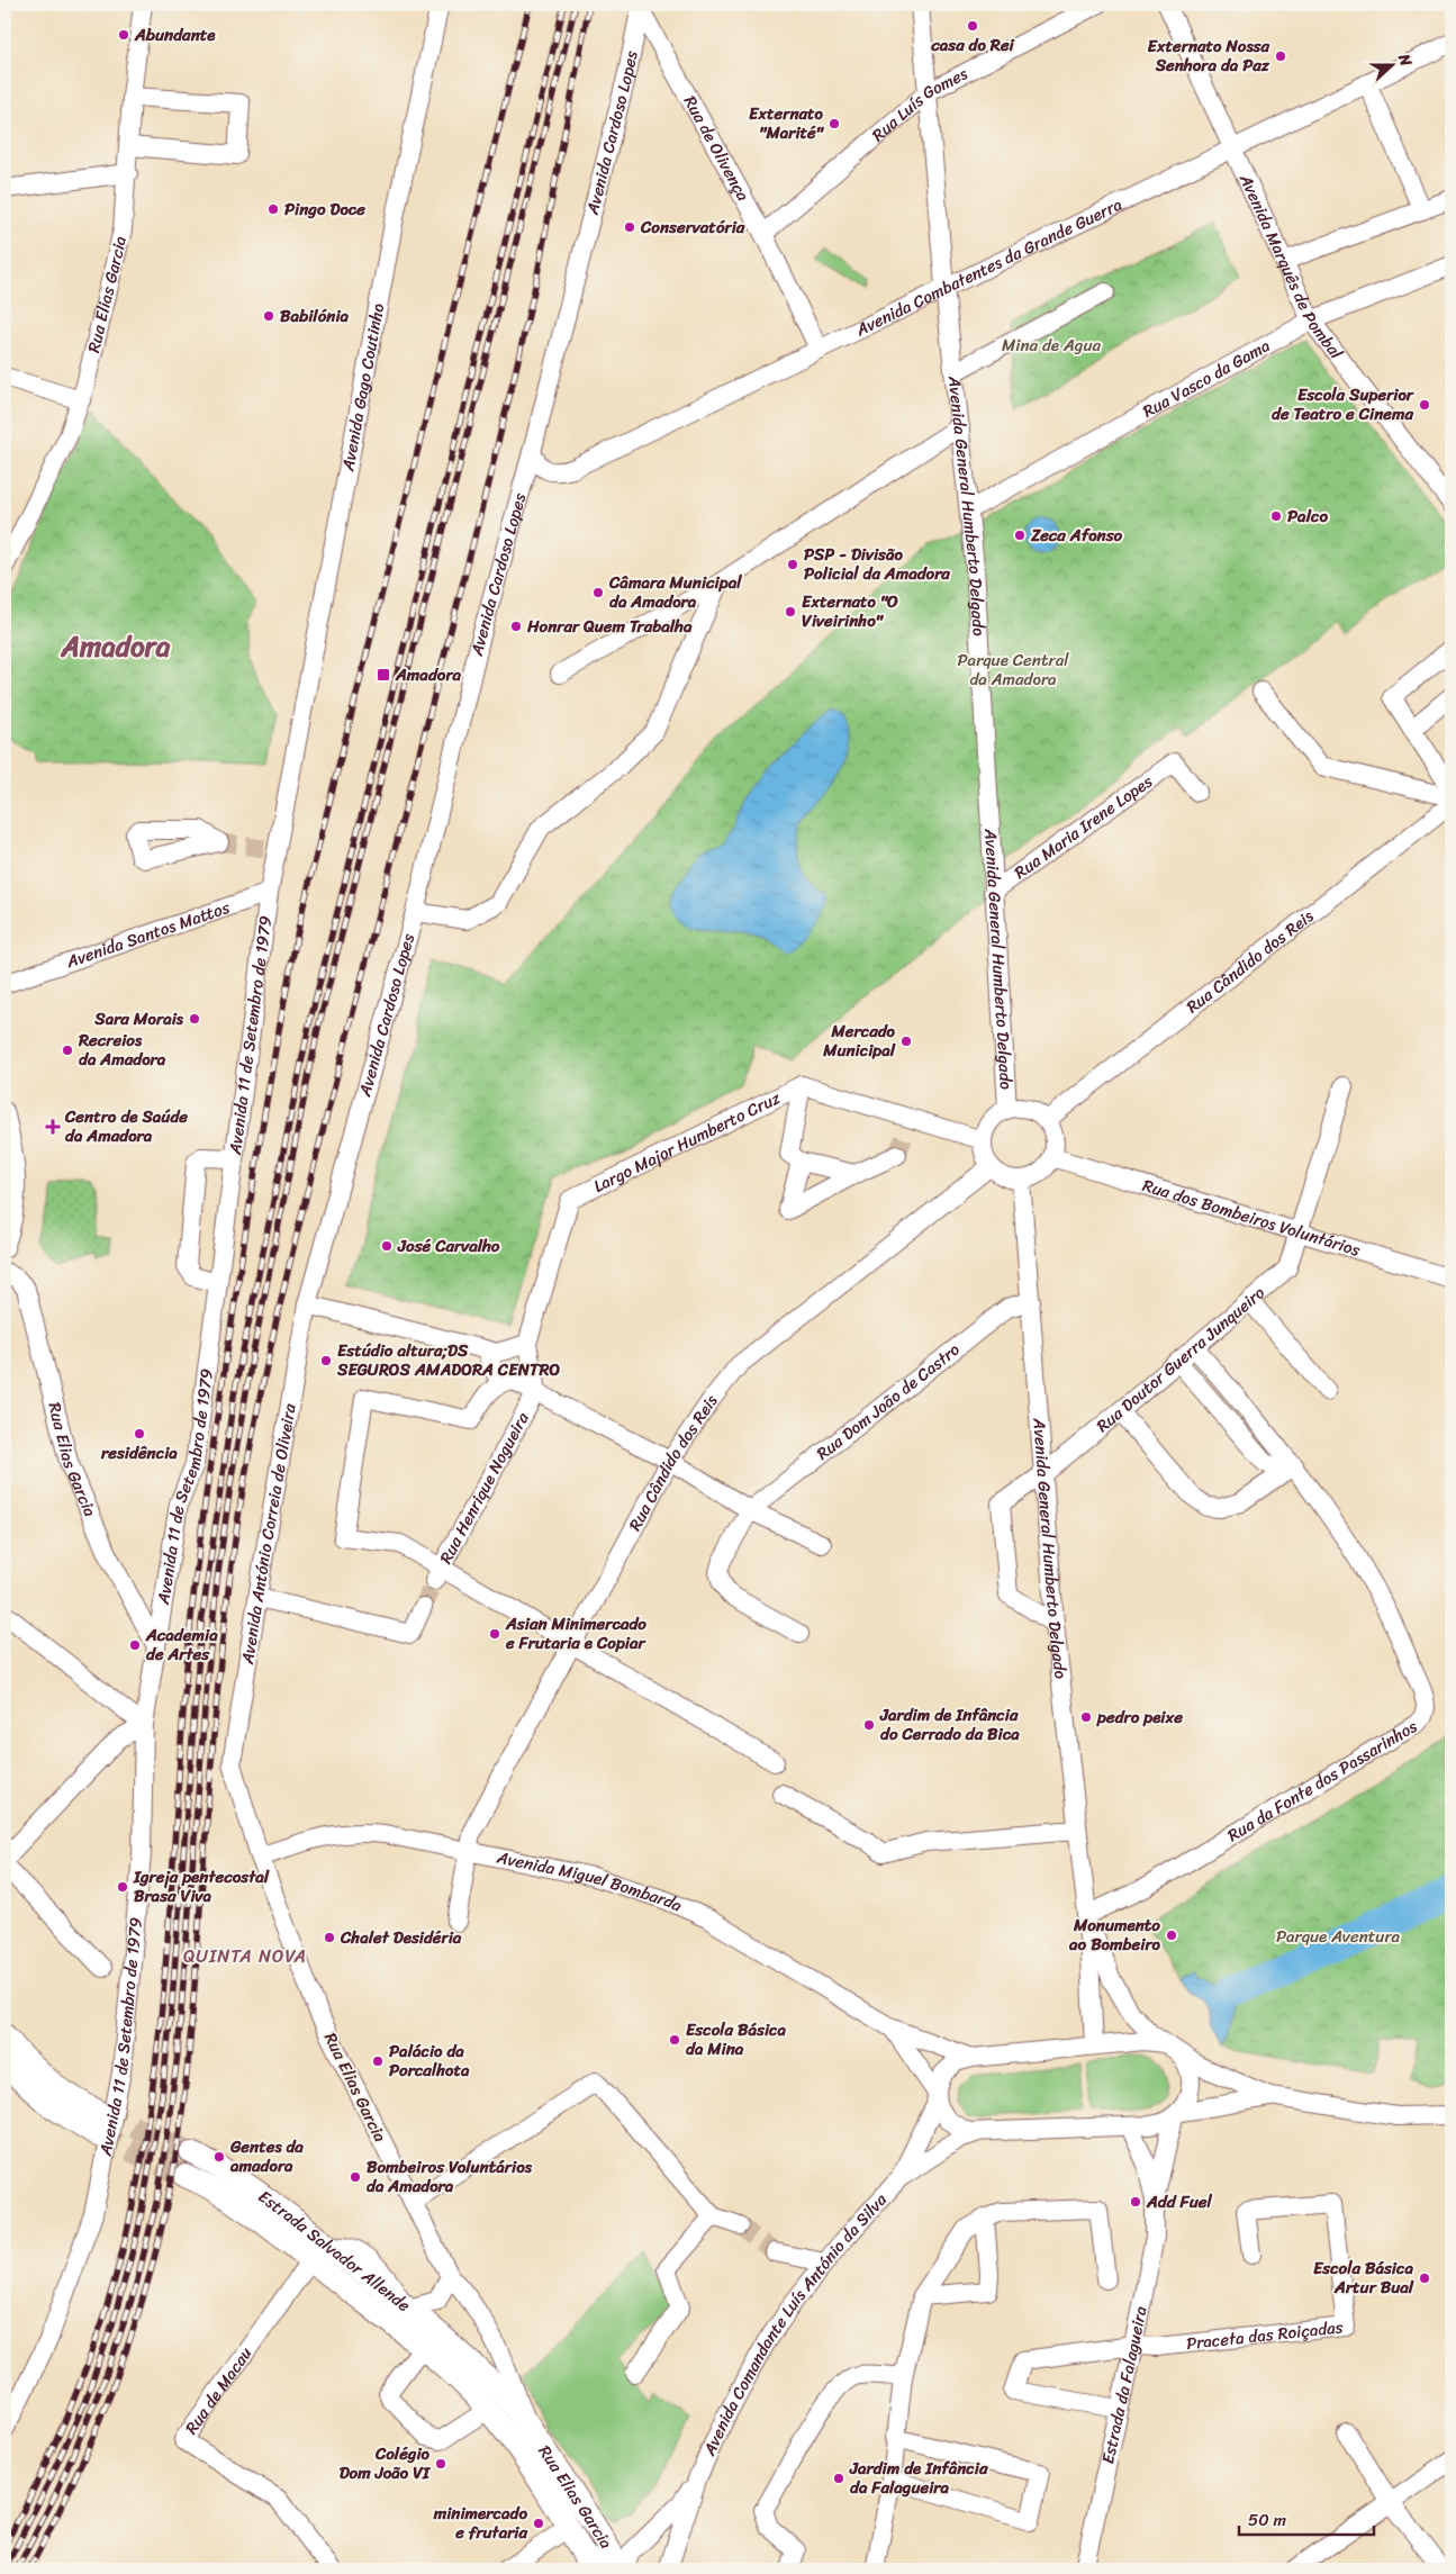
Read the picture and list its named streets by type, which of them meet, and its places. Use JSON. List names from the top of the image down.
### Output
{
  "streets": {
    "main road": ["Rua Elias Garcia", "Estrada Salvador Allende"],
    "street": [
      "Rua Luís Gomes",
      "Avenida Cardoso Lopes",
      "Rua de Olivença",
      "Avenida Marquês de Pombal",
      "Avenida Combatentes da Grande Guerra",
      "Rua Vasco da Gama",
      "Avenida Gago Coutinho",
      "Avenida General Humberto Delgado",
      "Rua Maria Irene Lopes",
      "Avenida Santos Mattos",
      "Rua Cândido dos Reis",
      "Avenida 11 de Setembro de 1979",
      "Largo Major Humberto Cruz",
      "Rua dos Bombeiros Voluntários",
      "Rua Doutor Guerra Junqueiro",
      "Rua Dom João de Castro",
      "Rua Henrique Nogueira",
      "Avenida António Correia de Oliveira",
      "Rua da Fonte dos Passarinhos",
      "Avenida Miguel Bombarda",
      "Avenida Comandante Luís António da Silva",
      "Praceta das Roiçadas",
      "Estrada da Falagueira",
      "Rua de Macau"
    ]
  },
  "crossings": [
    ["Rua Luís Gomes", "Rua de Olivença"],
    ["Rua Luís Gomes", "Avenida General Humberto Delgado"],
    ["Avenida Cardoso Lopes", "Rua de Olivença"],
    ["Avenida Cardoso Lopes", "Avenida Combatentes da Grande Guerra"],
    ["Avenida Cardoso Lopes", "Avenida António Correia de Oliveira"],
    ["Rua de Olivença", "Avenida Combatentes da Grande Guerra"],
    ["Avenida Marquês de Pombal", "Avenida Combatentes da Grande Guerra"],
    ["Avenida Marquês de Pombal", "Rua Vasco da Gama"],
    ["Avenida Combatentes da Grande Guerra", "Avenida General Humberto Delgado"],
    ["Rua Elias Garcia", "Avenida 11 de Setembro de 1979"],
    ["Rua Elias Garcia", "Avenida António Correia de Oliveira"],
    ["Rua Elias Garcia", "Avenida Miguel Bombarda"],
    ["Rua Elias Garcia", "Estrada Salvador Allende"],
    ["Rua Vasco da Gama", "Avenida General Humberto Delgado"],
    ["Avenida Gago Coutinho", "Avenida Santos Mattos"],
    ["Avenida Gago Coutinho", "Avenida 11 de Setembro de 1979"],
    ["Avenida General Humberto Delgado", "Rua Maria Irene Lopes"],
    ["Avenida General Humberto Delgado", "Rua Cândido dos Reis"],
    ["Avenida General Humberto Delgado", "Rua dos Bombeiros Voluntários"],
    ["Avenida General Humberto Delgado", "Rua Doutor Guerra Junqueiro"],
    ["Avenida General Humberto Delgado", "Rua Dom João de Castro"],
    ["Avenida General Humberto Delgado", "Rua da Fonte dos Passarinhos"],
    ["Avenida General Humberto Delgado", "Avenida Miguel Bombarda"],
    ["Avenida General Humberto Delgado", "Estrada da Falagueira"],
    ["Avenida Santos Mattos", "Avenida 11 de Setembro de 1979"],
    ["Rua Cândido dos Reis", "Rua dos Bombeiros Voluntários"],
    ["Rua Cândido dos Reis", "Rua Henrique Nogueira"],
    ["Rua Cândido dos Reis", "Avenida Miguel Bombarda"],
    ["Largo Major Humberto Cruz", "Rua Henrique Nogueira"],
    ["Rua dos Bombeiros Voluntários", "Rua Doutor Guerra Junqueiro"],
    ["Rua Doutor Guerra Junqueiro", "Rua da Fonte dos Passarinhos"],
    ["Avenida Miguel Bombarda", "Avenida Comandante Luís António da Silva"],
    ["Estrada Salvador Allende", "Rua de Macau"],
    ["Avenida Comandante Luís António da Silva", "Estrada da Falagueira"],
    ["Praceta das Roiçadas", "Estrada da Falagueira"]
  ],
  "districts": ["Amadora", "QUINTA NOVA"],
  "parks": ["Mina de Agua", "Parque Central da Amadora", "Parque Aventura"],
  "places": {
    "other": [
      "casa do Rei",
      "Abundante",
      "Externato Nossa Senhora da Paz",
      "Externato \"Marité\"",
      "Pingo Doce",
      "Conservatória",
      "Babilónia",
      "Escola Superior de Teatro e Cinema",
      "Palco",
      "Zeca Afonso",
      "PSP - Divisão Policial da Amadora",
      "Câmara Municipal da Amadora",
      "Externato \"O Viveirinho\"",
      "Honrar Quem Trabalha",
      "Sara Morais",
      "Mercado Municipal",
      "Recreios da Amadora",
      "José Carvalho",
      "Estúdio altura;DS SEGUROS AMADORA CENTRO",
      "residência",
      "Asian Minimercado e Frutaria e Copiar",
      "Academia de Artes",
      "pedro peixe",
      "Jardim de Infância do Cerrado da Bica",
      "Igreja pentecostal Brasa Viva",
      "Monumento ao Bombeiro",
      "Chalet Desidéria",
      "Escola Básica da Mina",
      "Palácio da Porcalhota",
      "Gentes da amadora",
      "Bombeiros Voluntários da Amadora",
      "Add Fuel",
      "Escola Básica Artur Bual",
      "Colégio Dom João VI",
      "Jardim de Infância da Falagueira",
      "minimercado e frutaria"
    ],
    "transit": ["Amadora"],
    "health": ["Centro de Saúde da Amadora"]
  },
  "scale_bar": "50 m",
  "north": "right"
}
